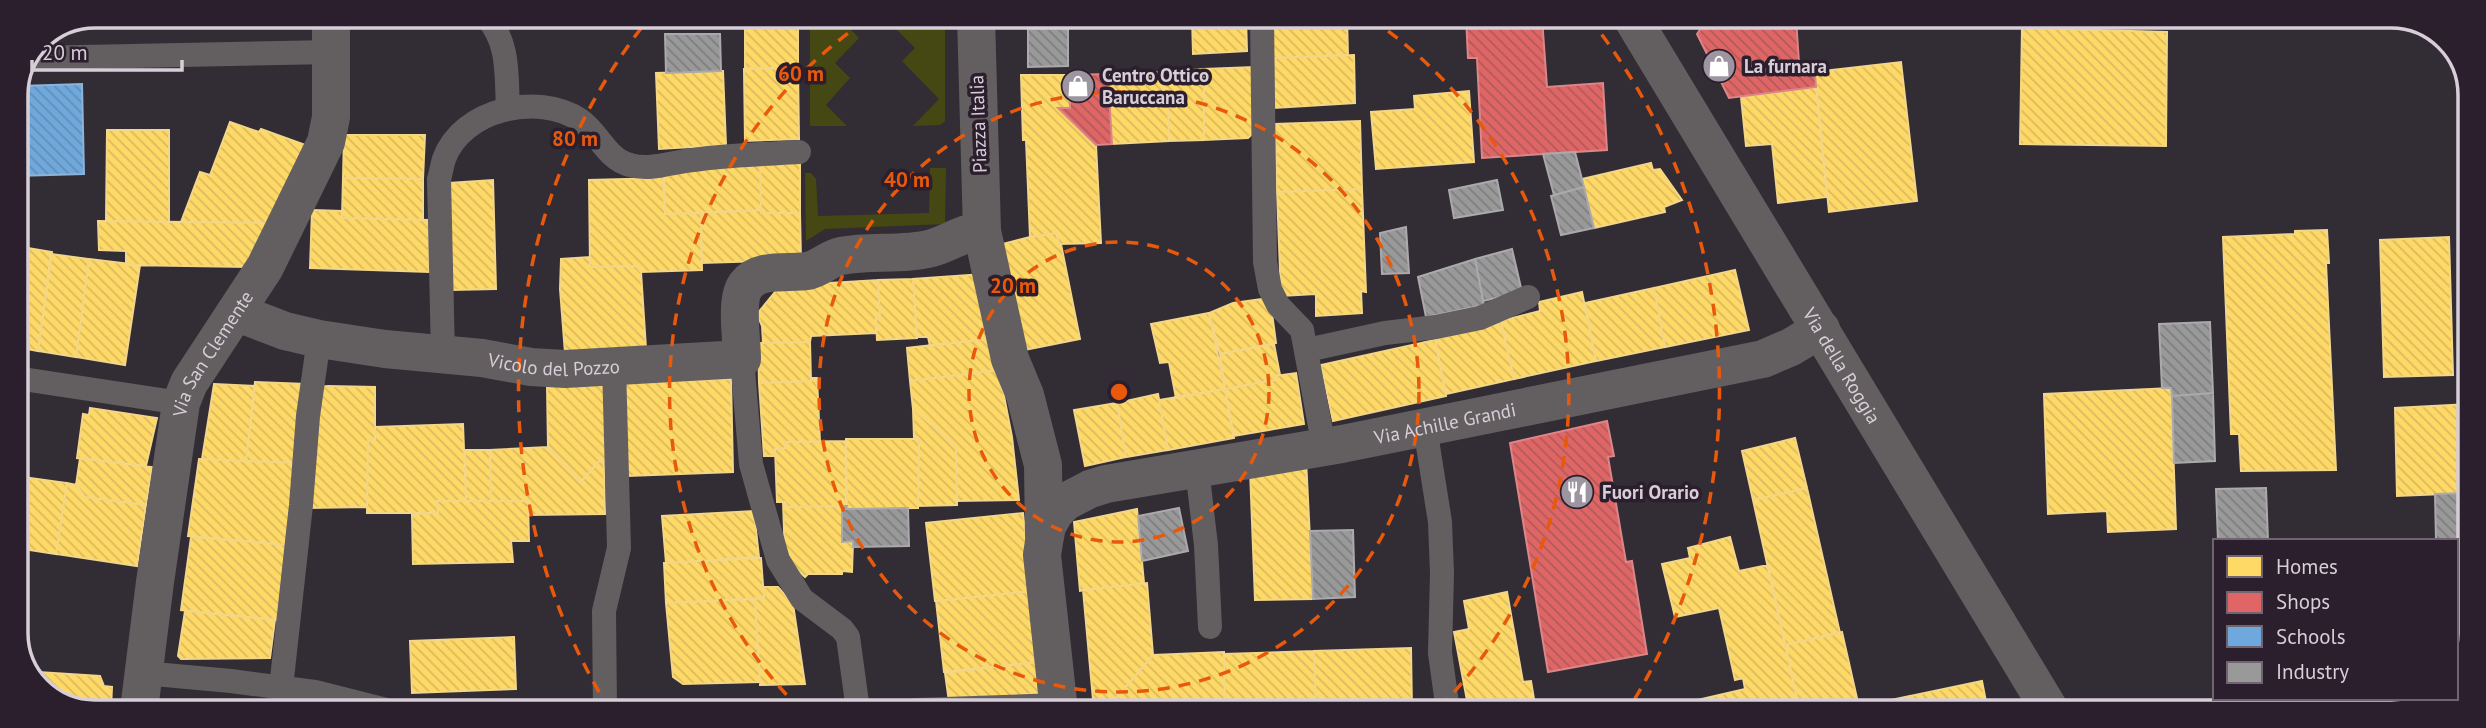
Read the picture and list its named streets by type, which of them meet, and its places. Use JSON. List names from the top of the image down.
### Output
{
  "streets": {
    "street": [
      "Piazza Italia",
      "Via San Clemente",
      "Vicolo del Pozzo",
      "Via della Roggia",
      "Via Achille Grandi"
    ]
  },
  "crossings": [
    ["Via San Clemente", "Vicolo del Pozzo"],
    ["Via della Roggia", "Via Achille Grandi"]
  ],
  "places": {
    "shop": ["La furnara", "Centro Ottico Baruccana"],
    "restaurant": ["Fuori Orario"]
  },
  "legend": [
    "Homes",
    "Shops",
    "Schools",
    "Industry"
  ],
  "scale_bar": "20 m",
  "rings": [
    "60 m",
    "80 m",
    "40 m",
    "20 m"
  ]
}
